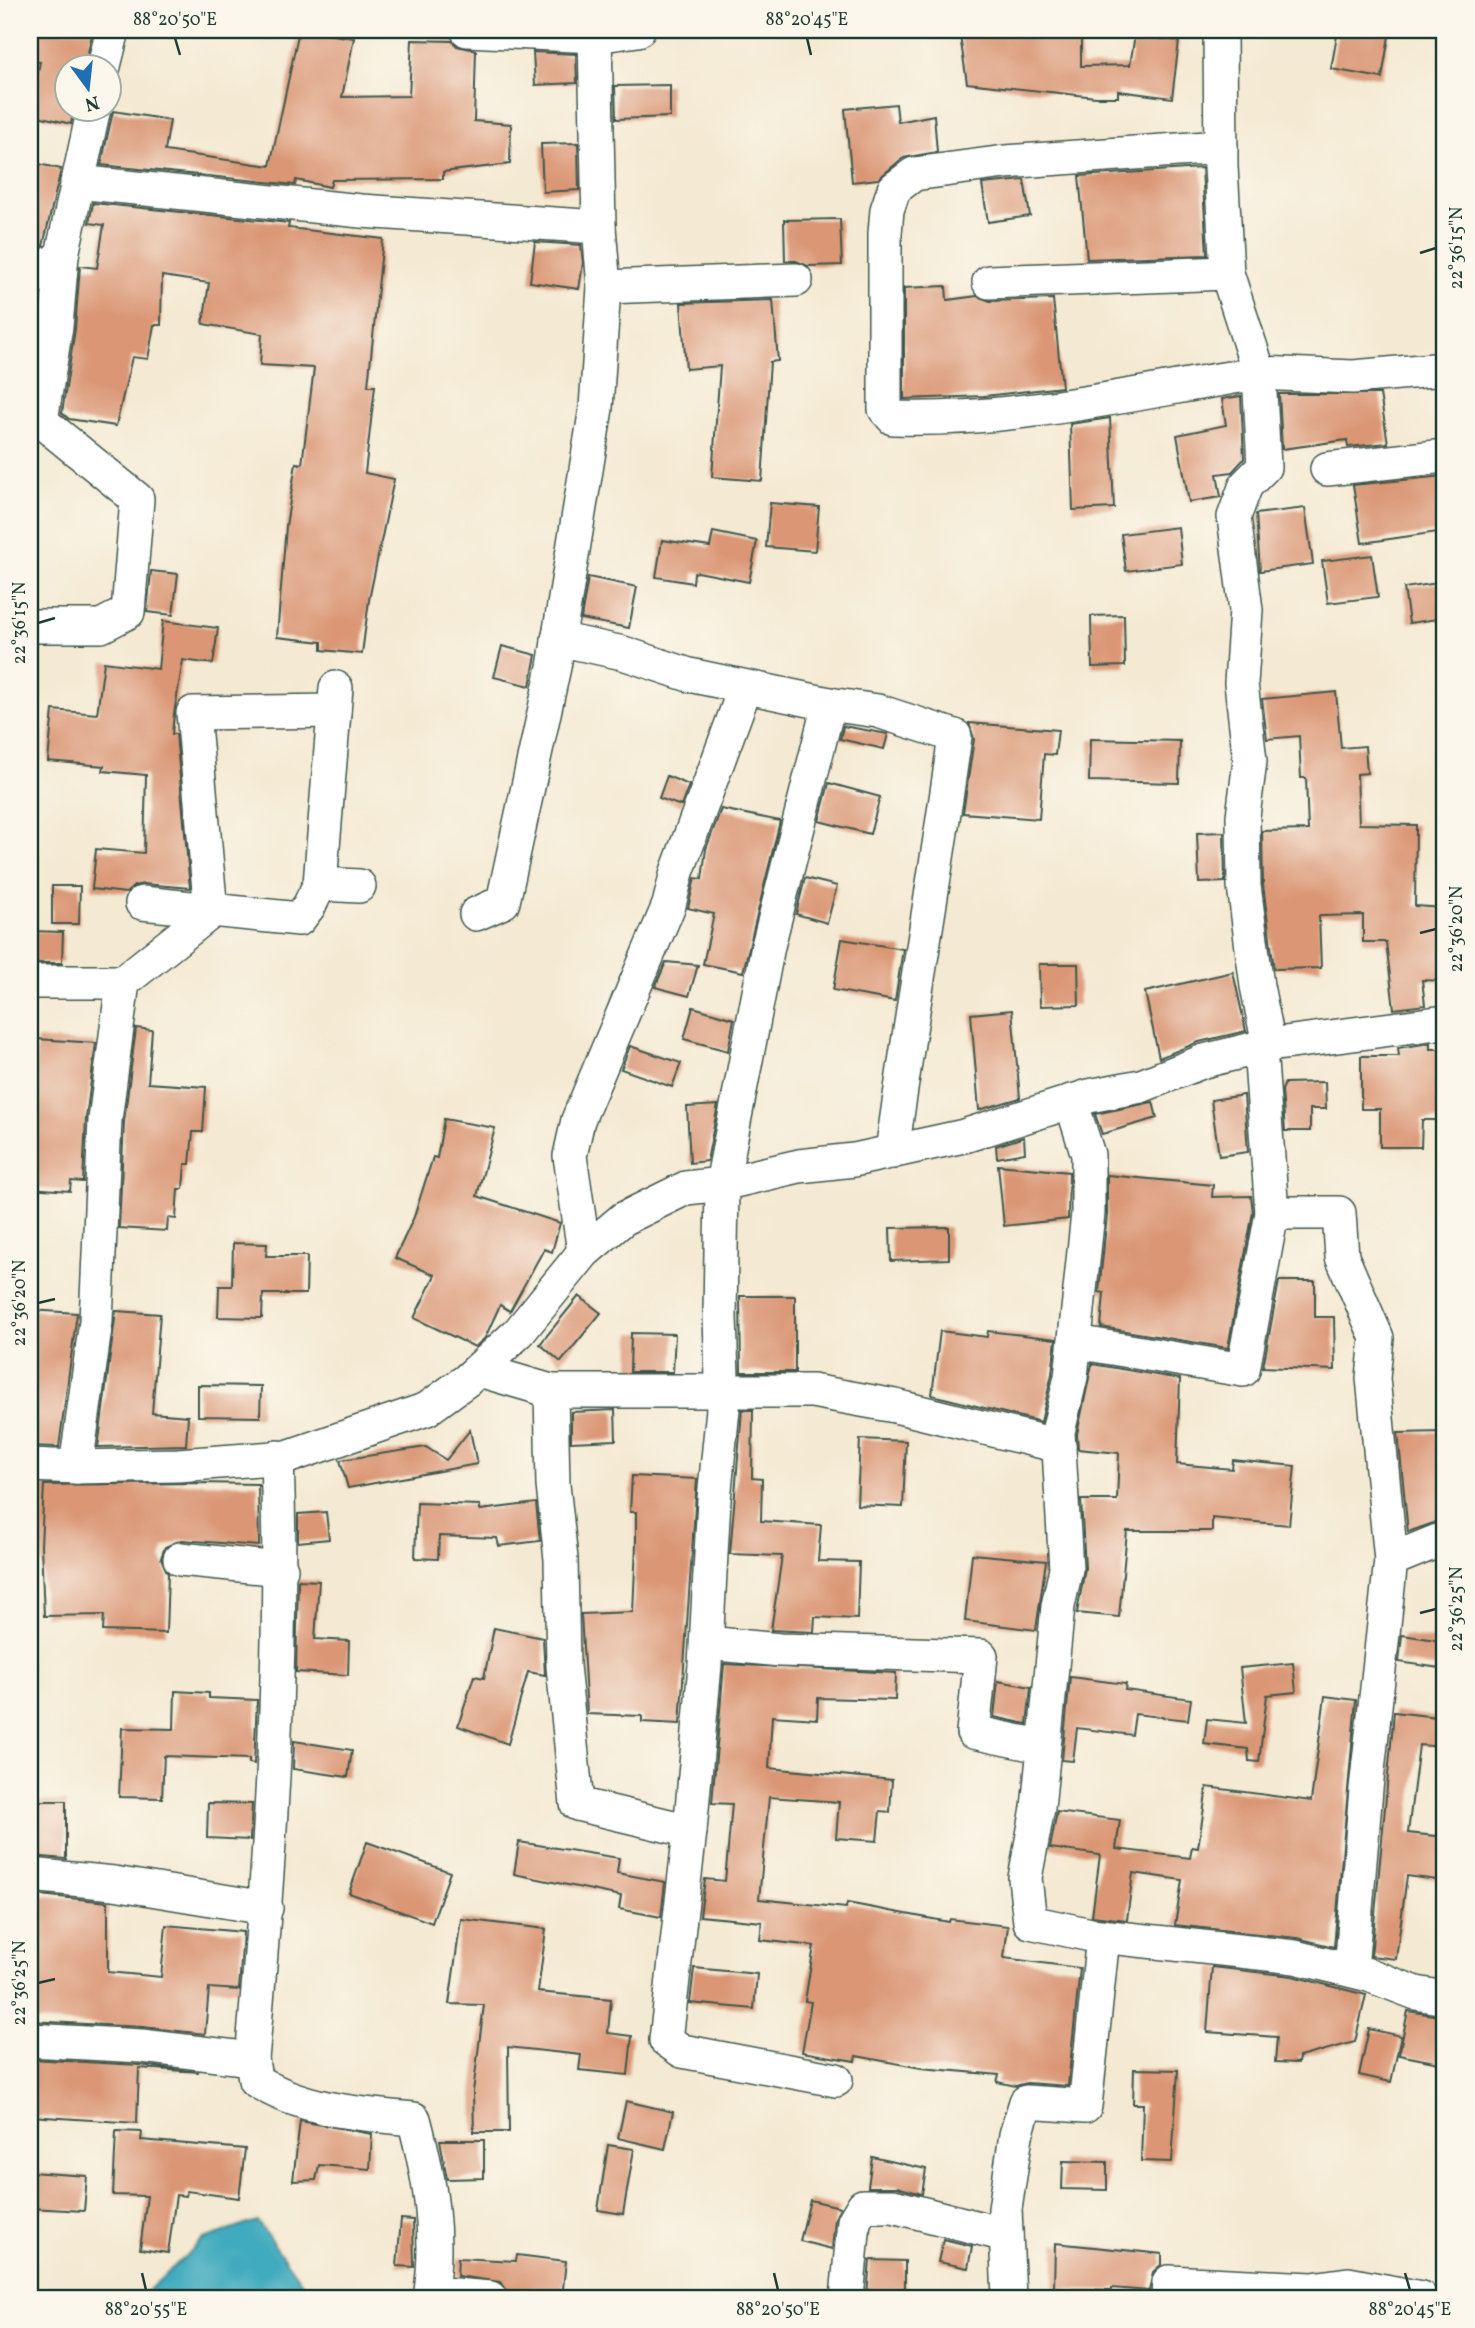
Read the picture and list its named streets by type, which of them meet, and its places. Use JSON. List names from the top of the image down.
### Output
{
  "north": "bottom",
  "coordinates": [
    "88°20'50\"E",
    "88°20'45\"E",
    "22°36'15\"N",
    "22°36'20\"N",
    "22°36'25\"N",
    "88°20'55\"E"
  ]
}
